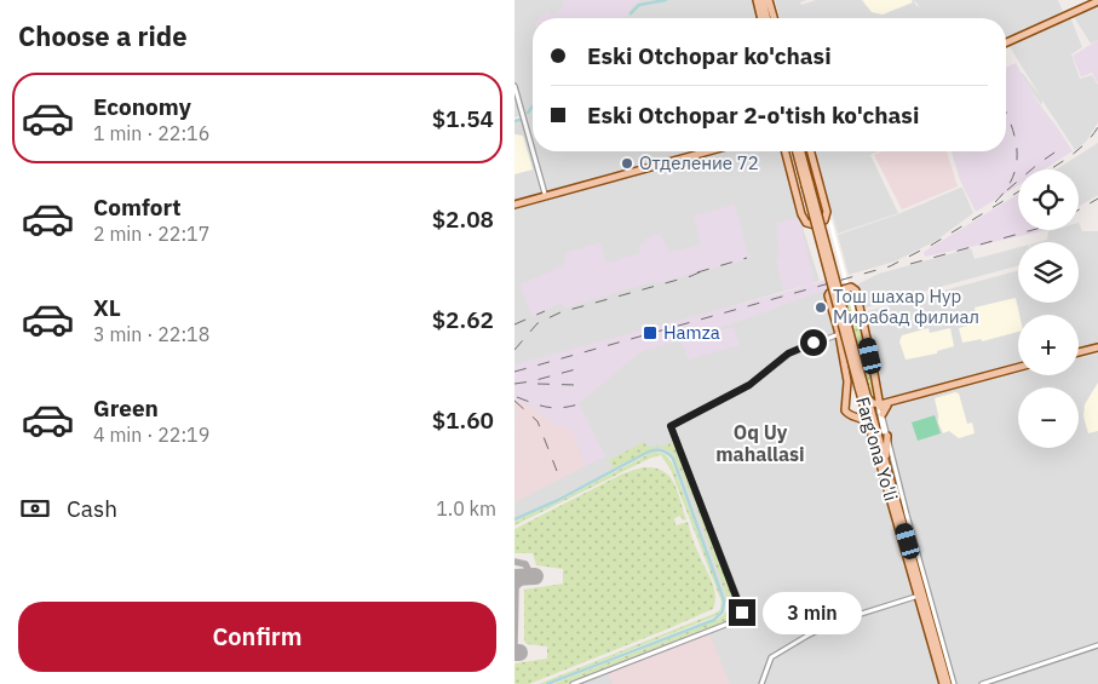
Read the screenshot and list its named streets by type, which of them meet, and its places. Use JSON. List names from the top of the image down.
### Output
{
  "streets": {
    "main road": ["Farg'ona Yo'li"]
  },
  "districts": ["Oq Uy mahallasi"],
  "places": {
    "other": ["Отделение 72", "Тош шахар Нур Мирабад филиал"],
    "transit": ["Hamza"]
  },
  "page": {
    "heading": "Choose a ride",
    "banner": ["Eski Otchopar ko'chasi", "Eski Otchopar 2-o'tish ko'chasi"],
    "list": [
      {
        "name": "Economy",
        "note": "1 min · 22:16",
        "value": "$1.54"
      },
      {
        "name": "Comfort",
        "note": "2 min · 22:17",
        "value": "$2.08"
      },
      {
        "name": "XL",
        "note": "3 min · 22:18",
        "value": "$2.62"
      },
      {
        "name": "Green",
        "note": "4 min · 22:19",
        "value": "$1.60"
      }
    ],
    "map_buttons": ["+", "−"],
    "pay": ["Cash", "1.0 km"],
    "buttons": "Confirm",
    "bubble": "3 min"
  }
}
